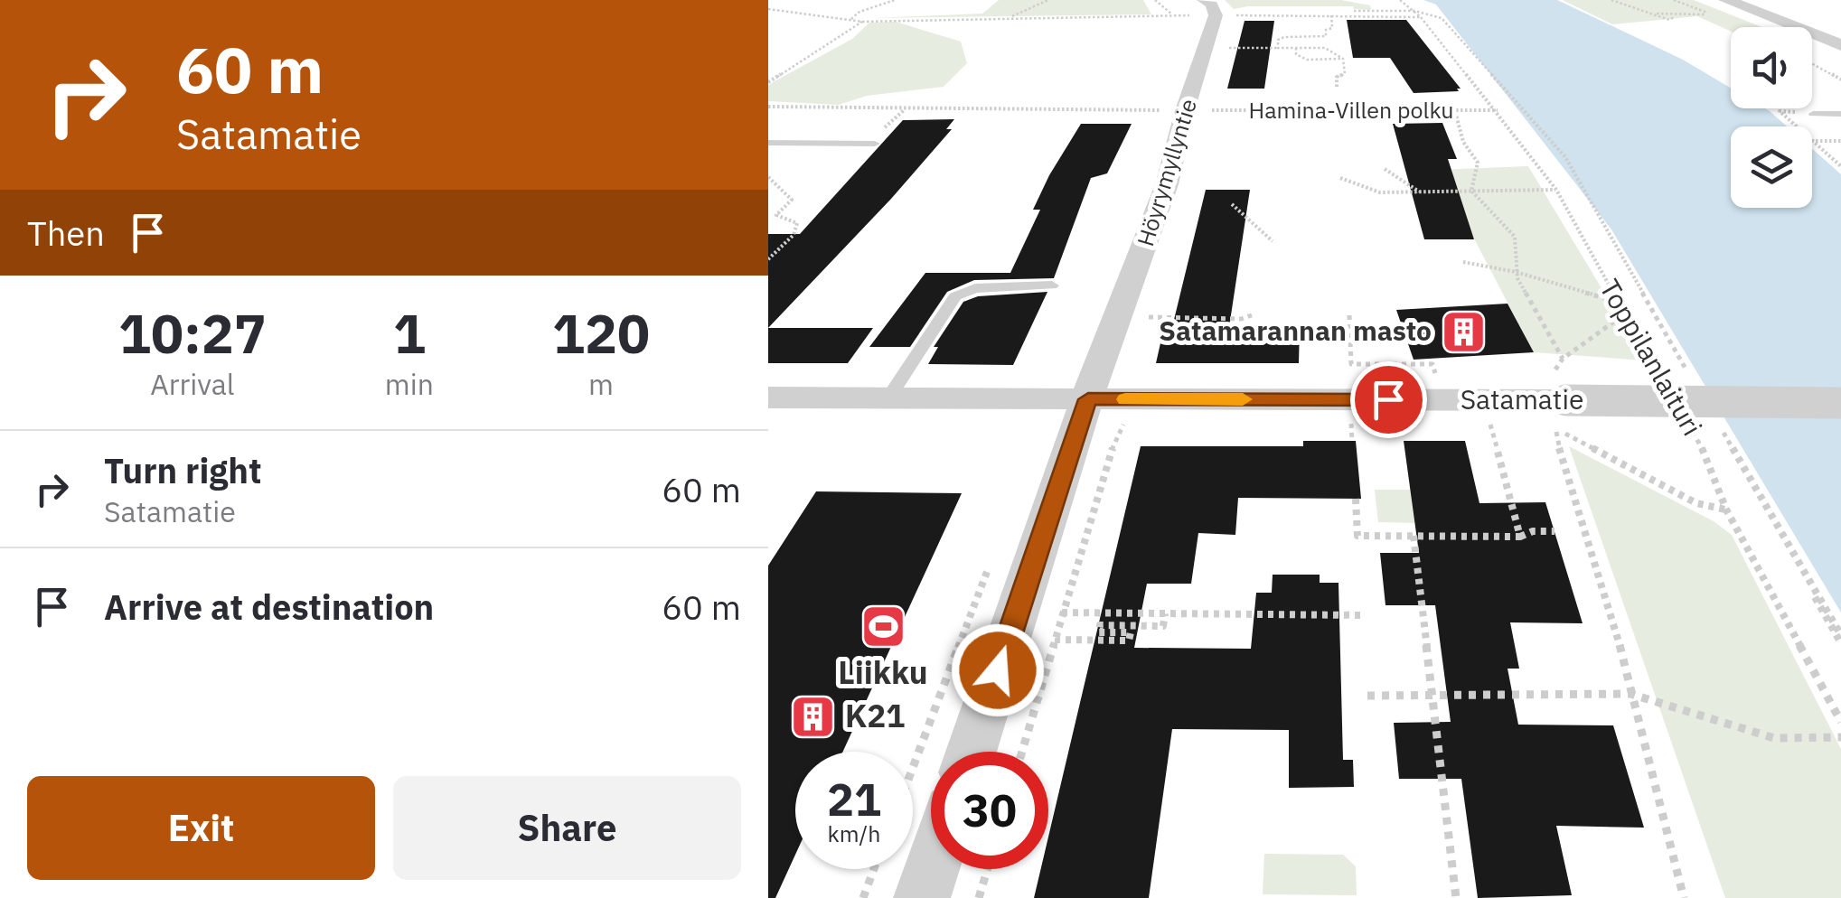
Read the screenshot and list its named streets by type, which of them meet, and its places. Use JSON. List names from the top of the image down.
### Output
{
  "streets": {
    "street": ["Höyrymyllyntie", "Satamatie"],
    "path": ["Hamina-Villen polku", "Toppilanlaituri"]
  },
  "crossings": [
    ["Hamina-Villen polku", "Höyrymyllyntie"],
    ["Hamina-Villen polku", "Toppilanlaituri"],
    ["Höyrymyllyntie", "Satamatie"]
  ],
  "places": {
    "building": ["Satamarannan masto", "K21"],
    "sports": ["Liikku"]
  },
  "page": {
    "turn": ["60 m", "Satamatie"],
    "then": "Then",
    "eta": [
      "10:27",
      "Arrival",
      "1",
      "min",
      "120",
      "m"
    ],
    "list": [
      {
        "name": "Turn right",
        "note": "Satamatie",
        "value": "60 m"
      },
      {
        "name": "Arrive at destination",
        "value": "60 m"
      }
    ],
    "speed": "21 km/h",
    "limit": "30",
    "buttons": ["Exit", "Share"]
  }
}
